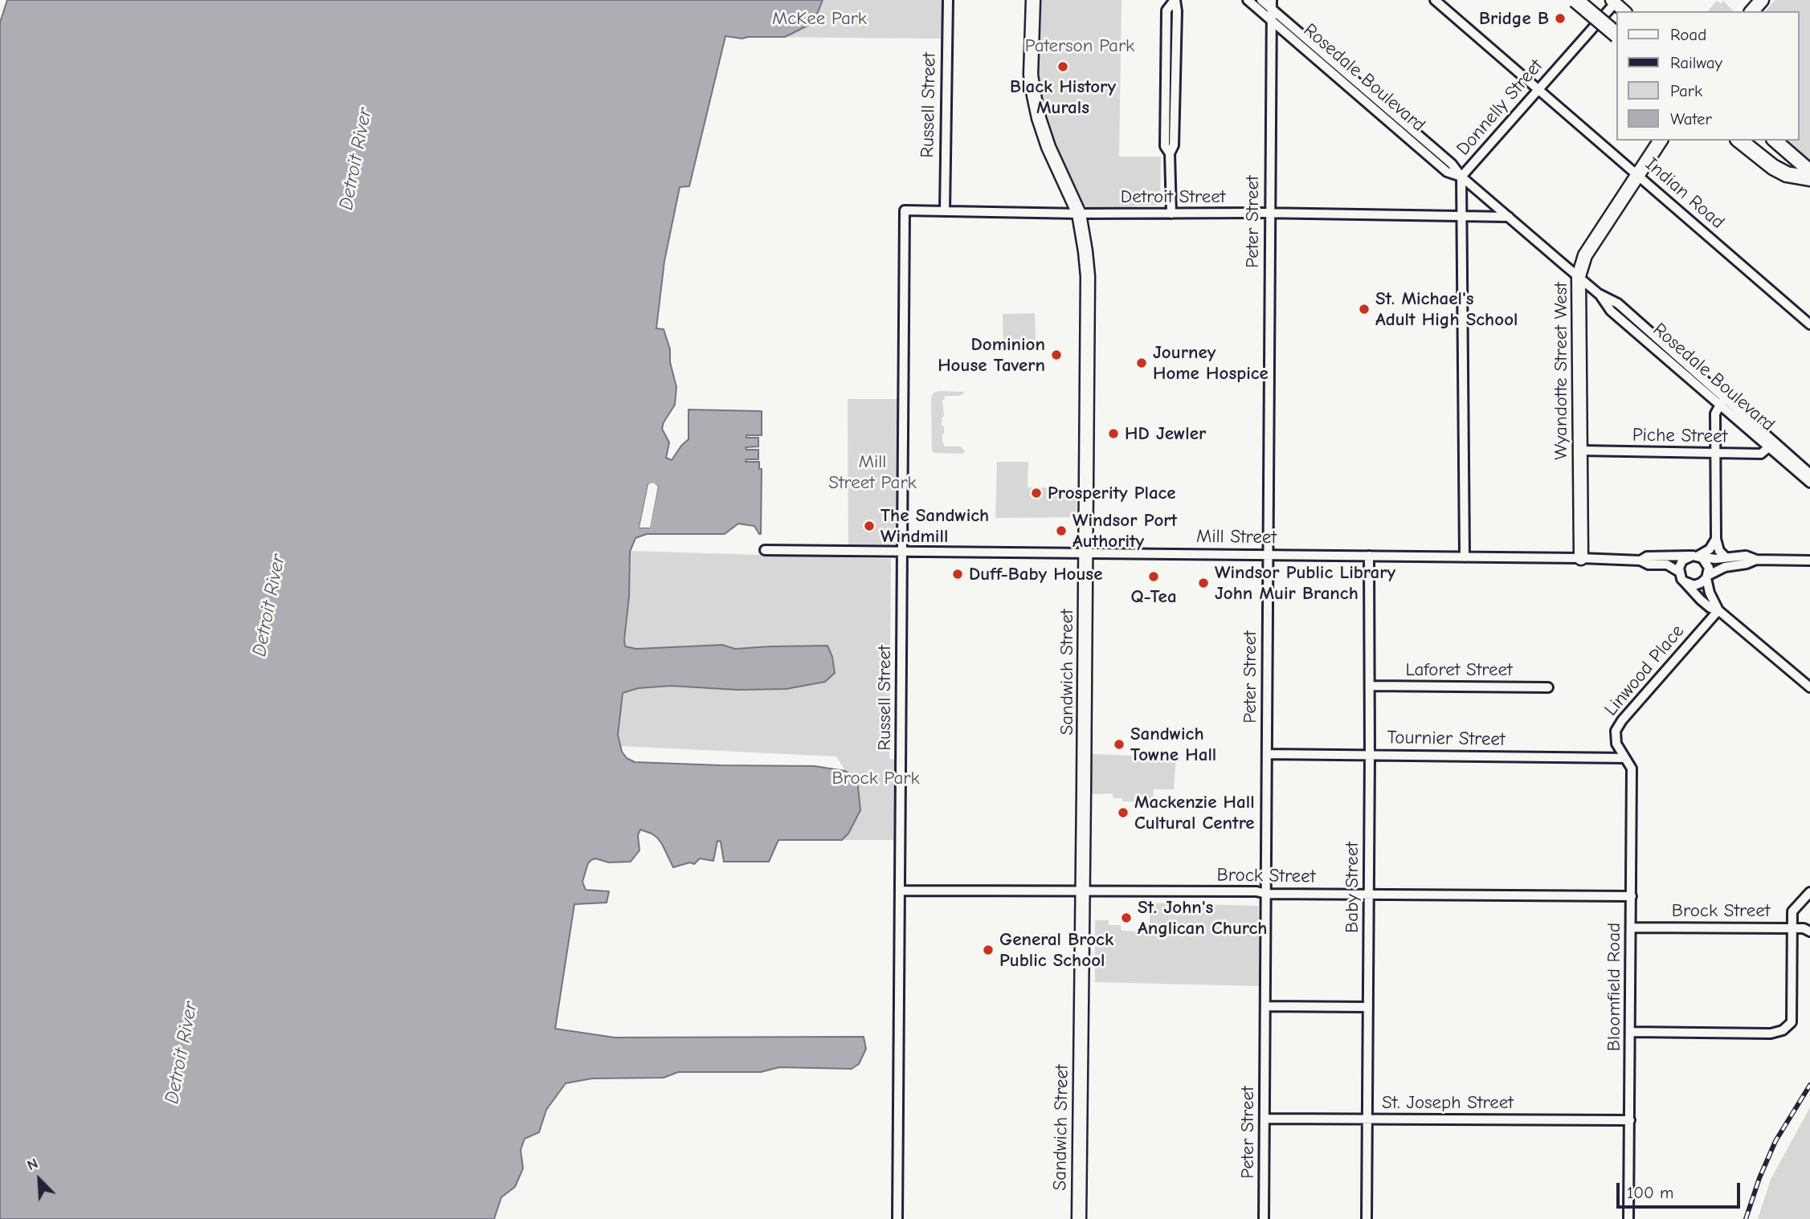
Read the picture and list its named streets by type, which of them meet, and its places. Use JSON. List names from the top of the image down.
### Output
{
  "streets": {
    "main road": ["Wyandotte Street West", "Sandwich Street"],
    "street": [
      "Rosedale Boulevard",
      "Russell Street",
      "Donnelly Street",
      "Indian Road",
      "Detroit Street",
      "Peter Street",
      "Piche Street",
      "Mill Street",
      "Laforet Street",
      "Linwood Place",
      "Tournier Street",
      "Brock Street",
      "Baby Street",
      "Bloomfield Road",
      "St. Joseph Street"
    ]
  },
  "crossings": [
    ["Rosedale Boulevard", "Donnelly Street"],
    ["Rosedale Boulevard", "Detroit Street"],
    ["Rosedale Boulevard", "Peter Street"],
    ["Rosedale Boulevard", "Wyandotte Street West"],
    ["Rosedale Boulevard", "Piche Street"],
    ["Russell Street", "Detroit Street"],
    ["Russell Street", "Mill Street"],
    ["Russell Street", "Brock Street"],
    ["Donnelly Street", "Indian Road"],
    ["Donnelly Street", "Detroit Street"],
    ["Donnelly Street", "Mill Street"],
    ["Indian Road", "Wyandotte Street West"],
    ["Detroit Street", "Peter Street"],
    ["Detroit Street", "Sandwich Street"],
    ["Peter Street", "Mill Street"],
    ["Peter Street", "Tournier Street"],
    ["Peter Street", "Brock Street"],
    ["Peter Street", "St. Joseph Street"],
    ["Wyandotte Street West", "Piche Street"],
    ["Wyandotte Street West", "Mill Street"],
    ["Mill Street", "Sandwich Street"],
    ["Mill Street", "Baby Street"],
    ["Laforet Street", "Baby Street"],
    ["Linwood Place", "Tournier Street"],
    ["Linwood Place", "Bloomfield Road"],
    ["Sandwich Street", "Brock Street"],
    ["Tournier Street", "Baby Street"],
    ["Tournier Street", "Bloomfield Road"],
    ["Brock Street", "Baby Street"],
    ["Brock Street", "Bloomfield Road"],
    ["Baby Street", "St. Joseph Street"],
    ["Bloomfield Road", "St. Joseph Street"]
  ],
  "water": ["Detroit River"],
  "parks": [
    "McKee Park",
    "Paterson Park",
    "Mill Street Park",
    "Brock Park"
  ],
  "places": [
    "Bridge B",
    "Black History Murals",
    "St. Michael's Adult High School",
    "Dominion House Tavern",
    "Journey Home Hospice",
    "HD Jewler",
    "Prosperity Place",
    "The Sandwich Windmill",
    "Windsor Port Authority",
    "Duff-Baby House",
    "Q-Tea",
    "Windsor Public Library John Muir Branch",
    "Sandwich Towne Hall",
    "Mackenzie Hall Cultural Centre",
    "St. John's Anglican Church",
    "General Brock Public School"
  ],
  "legend": [
    "Road",
    "Railway",
    "Park",
    "Water"
  ],
  "scale_bar": "100 m",
  "north": "top left"
}
